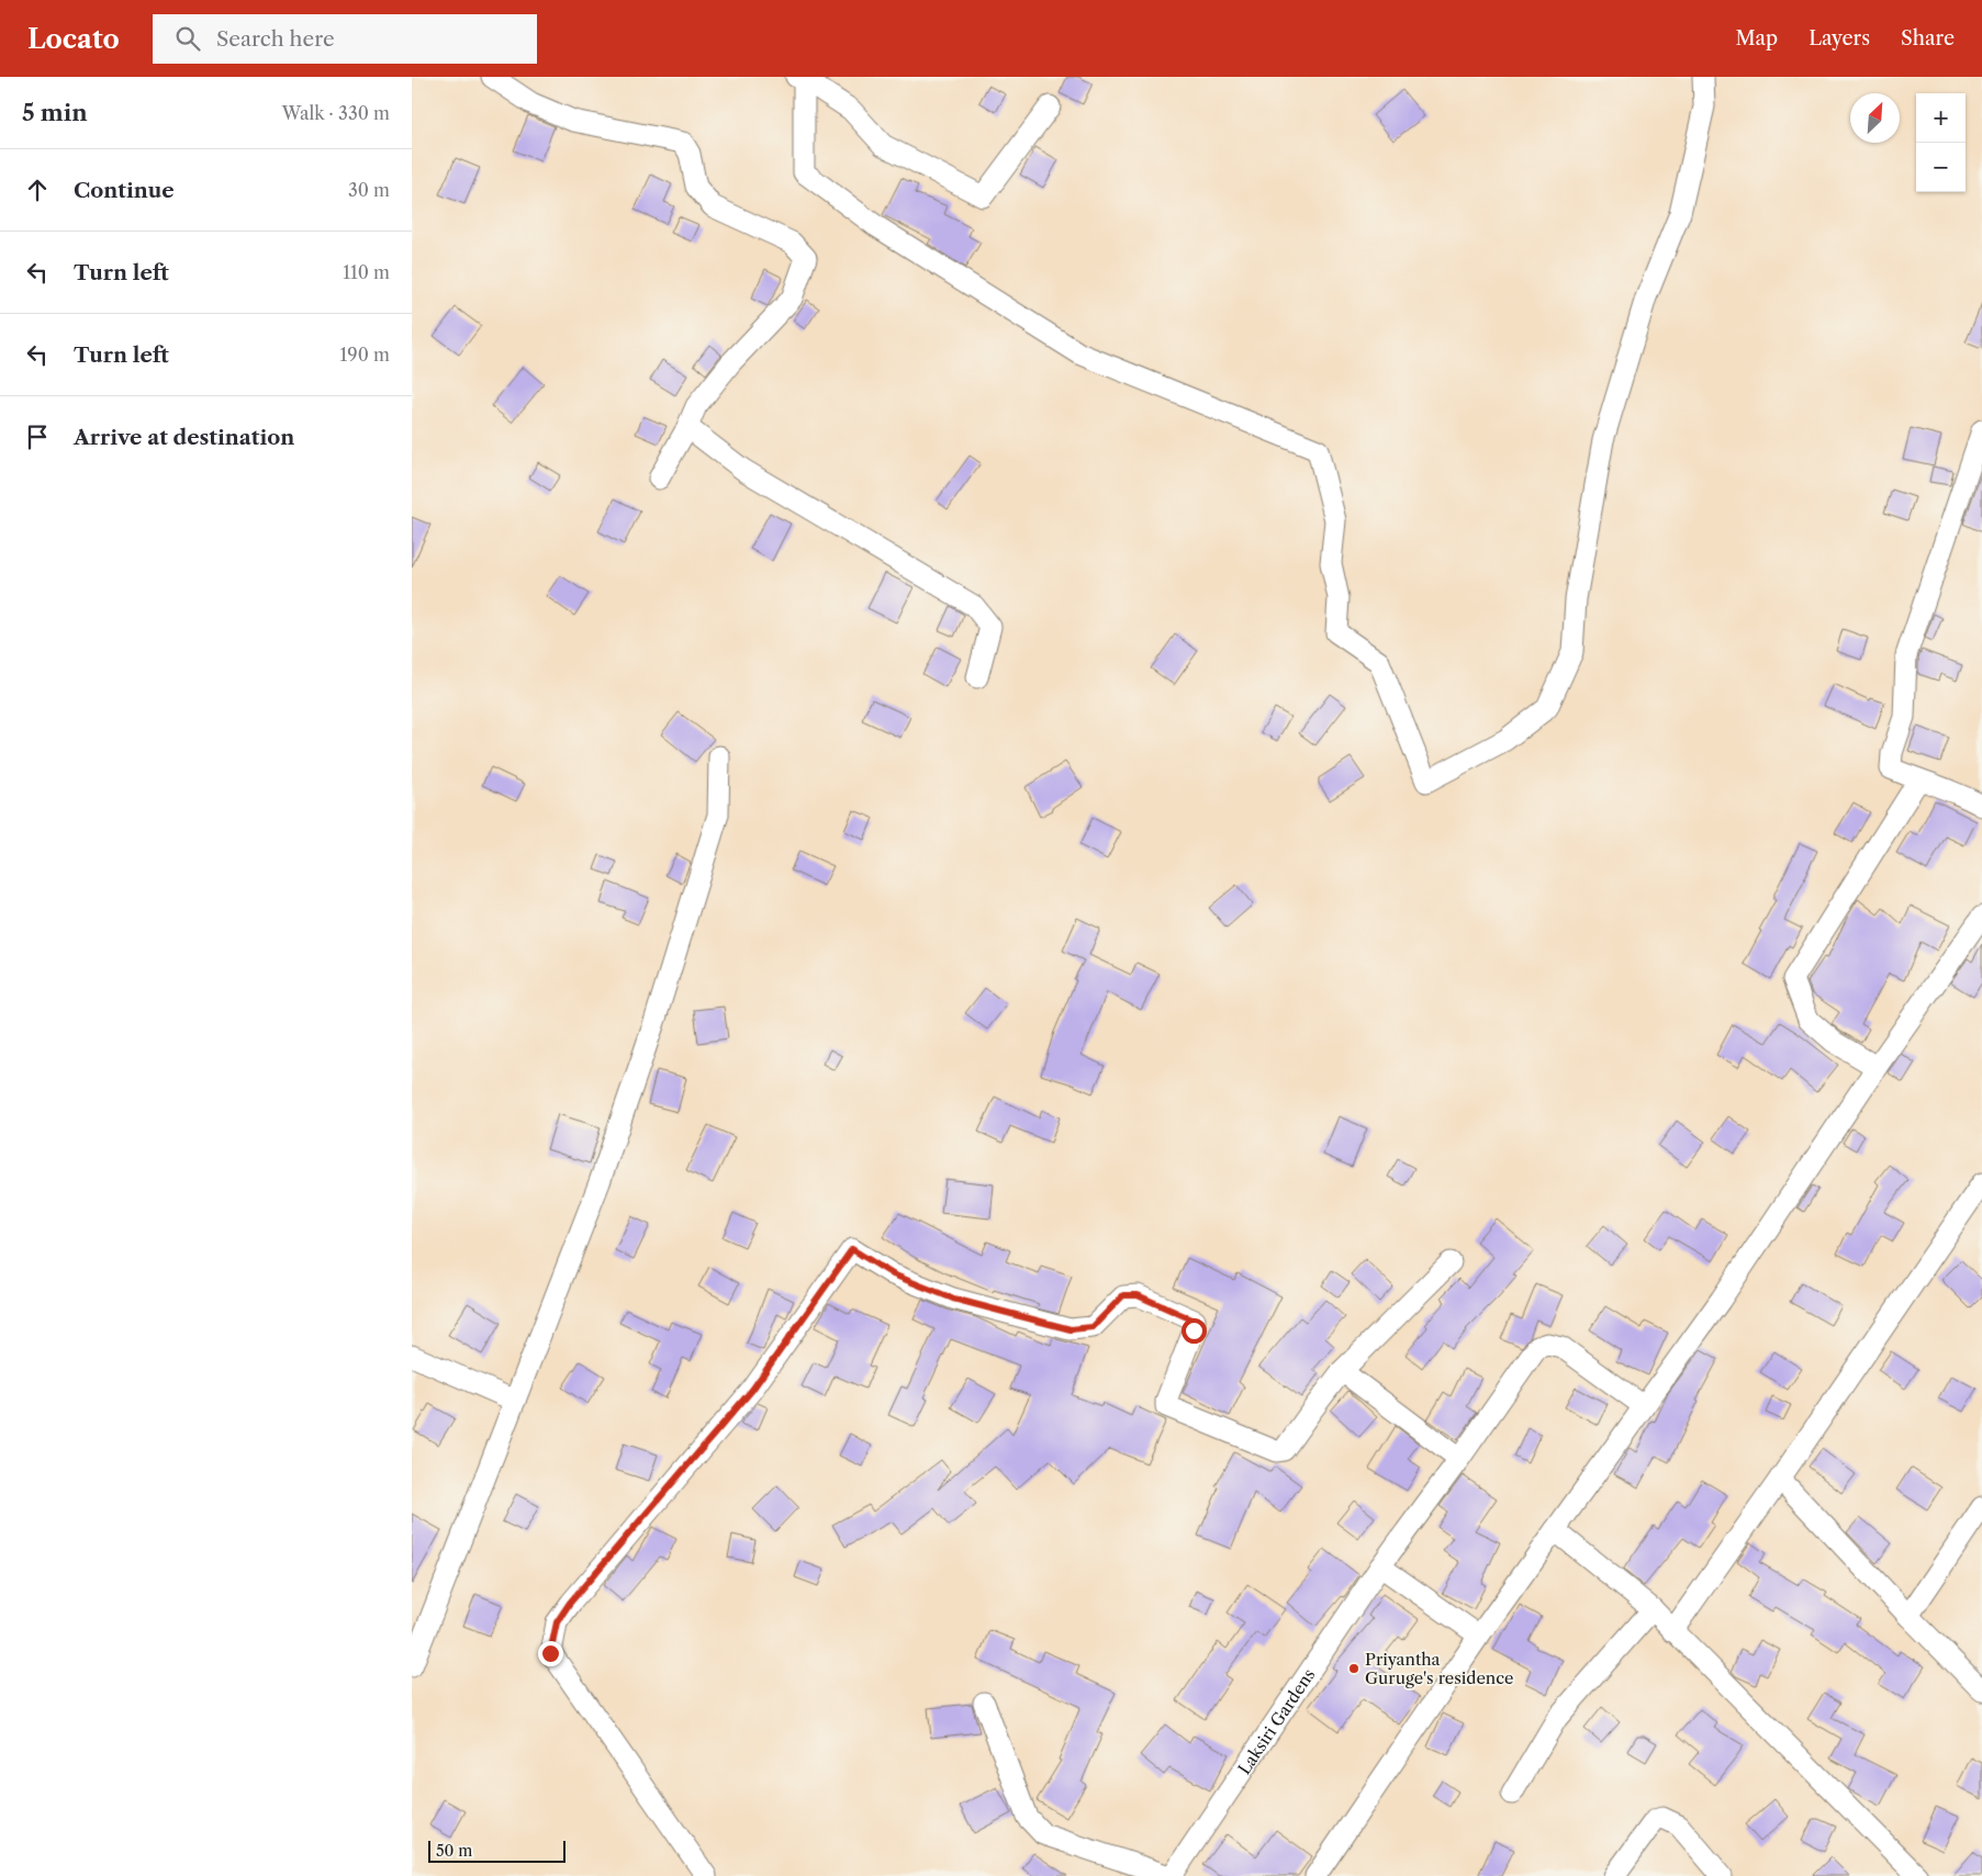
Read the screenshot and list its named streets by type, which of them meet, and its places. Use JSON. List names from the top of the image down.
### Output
{
  "streets": {
    "street": ["Laksiri Gardens"]
  },
  "places": ["Priyantha Guruge's residence"],
  "scale_bar": "50 m",
  "north": "top right",
  "page": {
    "header": "Locato",
    "search": "Search here",
    "nav": ["Map", "Layers", "Share"],
    "heading": ["5 min", "Walk · 330 m"],
    "map_buttons": ["+", "−"],
    "list": [
      ["Continue", "30 m"],
      ["Turn left", "110 m"],
      ["Turn left", "190 m"],
      "Arrive at destination"
    ],
    "scale": "50 m"
  }
}
